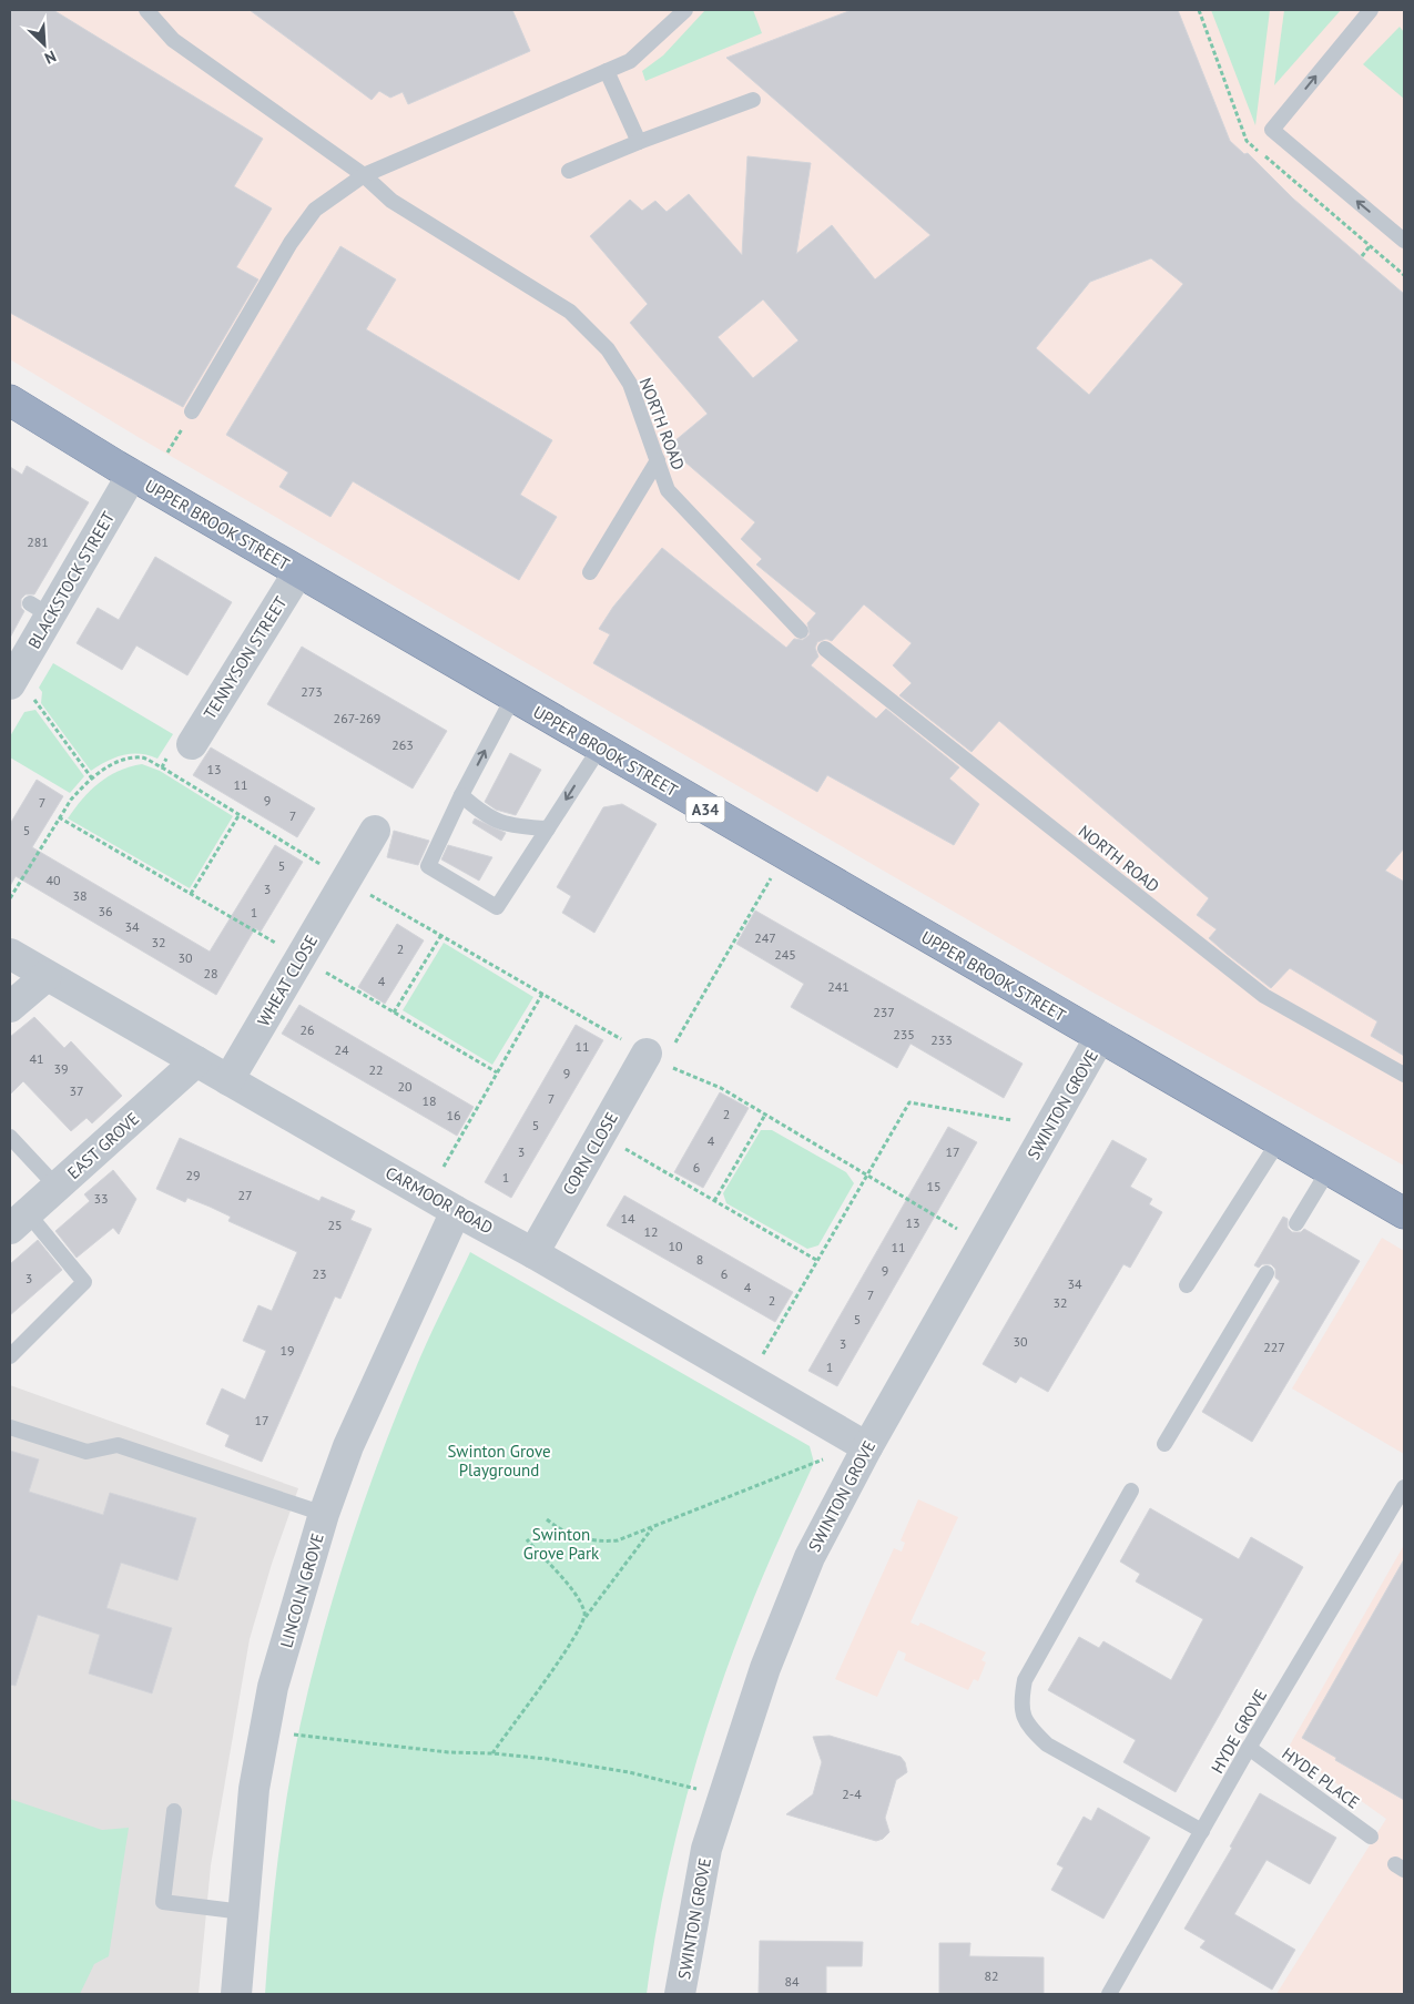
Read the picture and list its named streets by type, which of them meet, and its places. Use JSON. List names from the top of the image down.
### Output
{
  "streets": {
    "highway": ["UPPER BROOK STREET", "A34"],
    "street": [
      "BLACKSTOCK STREET",
      "TENNYSON STREET",
      "WHEAT CLOSE",
      "SWINTON GROVE",
      "EAST GROVE",
      "CORN CLOSE",
      "CARMOOR ROAD",
      "LINCOLN GROVE"
    ],
    "lane": ["NORTH ROAD", "HYDE GROVE", "HYDE PLACE"]
  },
  "crossings": [
    ["UPPER BROOK STREET", "BLACKSTOCK STREET"],
    ["UPPER BROOK STREET", "TENNYSON STREET"],
    ["UPPER BROOK STREET", "SWINTON GROVE"],
    ["WHEAT CLOSE", "CARMOOR ROAD"],
    ["SWINTON GROVE", "CARMOOR ROAD"],
    ["EAST GROVE", "CARMOOR ROAD"],
    ["CORN CLOSE", "CARMOOR ROAD"],
    ["CARMOOR ROAD", "LINCOLN GROVE"],
    ["HYDE GROVE", "HYDE PLACE"]
  ],
  "parks": ["Swinton Grove Playground", "Swinton Grove Park"],
  "house_numbers": [
    "281",
    "273",
    "267-269",
    "263",
    "13",
    "11",
    "9",
    "7",
    "7",
    "5",
    "5",
    "40",
    "3",
    "38",
    "36",
    "1",
    "34",
    "247",
    "32",
    "2",
    "245",
    "30",
    "28",
    "4",
    "241",
    "237",
    "26",
    "235",
    "233",
    "11",
    "24",
    "41",
    "39",
    "22",
    "9",
    "20",
    "37",
    "7",
    "18",
    "2",
    "16",
    "5",
    "4",
    "3",
    "17",
    "6",
    "29",
    "1",
    "15",
    "27",
    "33",
    "14",
    "13",
    "25",
    "12",
    "10",
    "11",
    "8",
    "9",
    "23",
    "6",
    "3",
    "34",
    "4",
    "7",
    "2",
    "32",
    "5",
    "30",
    "3",
    "227",
    "19",
    "1",
    "17",
    "2-4",
    "82",
    "84"
  ],
  "north": "bottom right"
}
